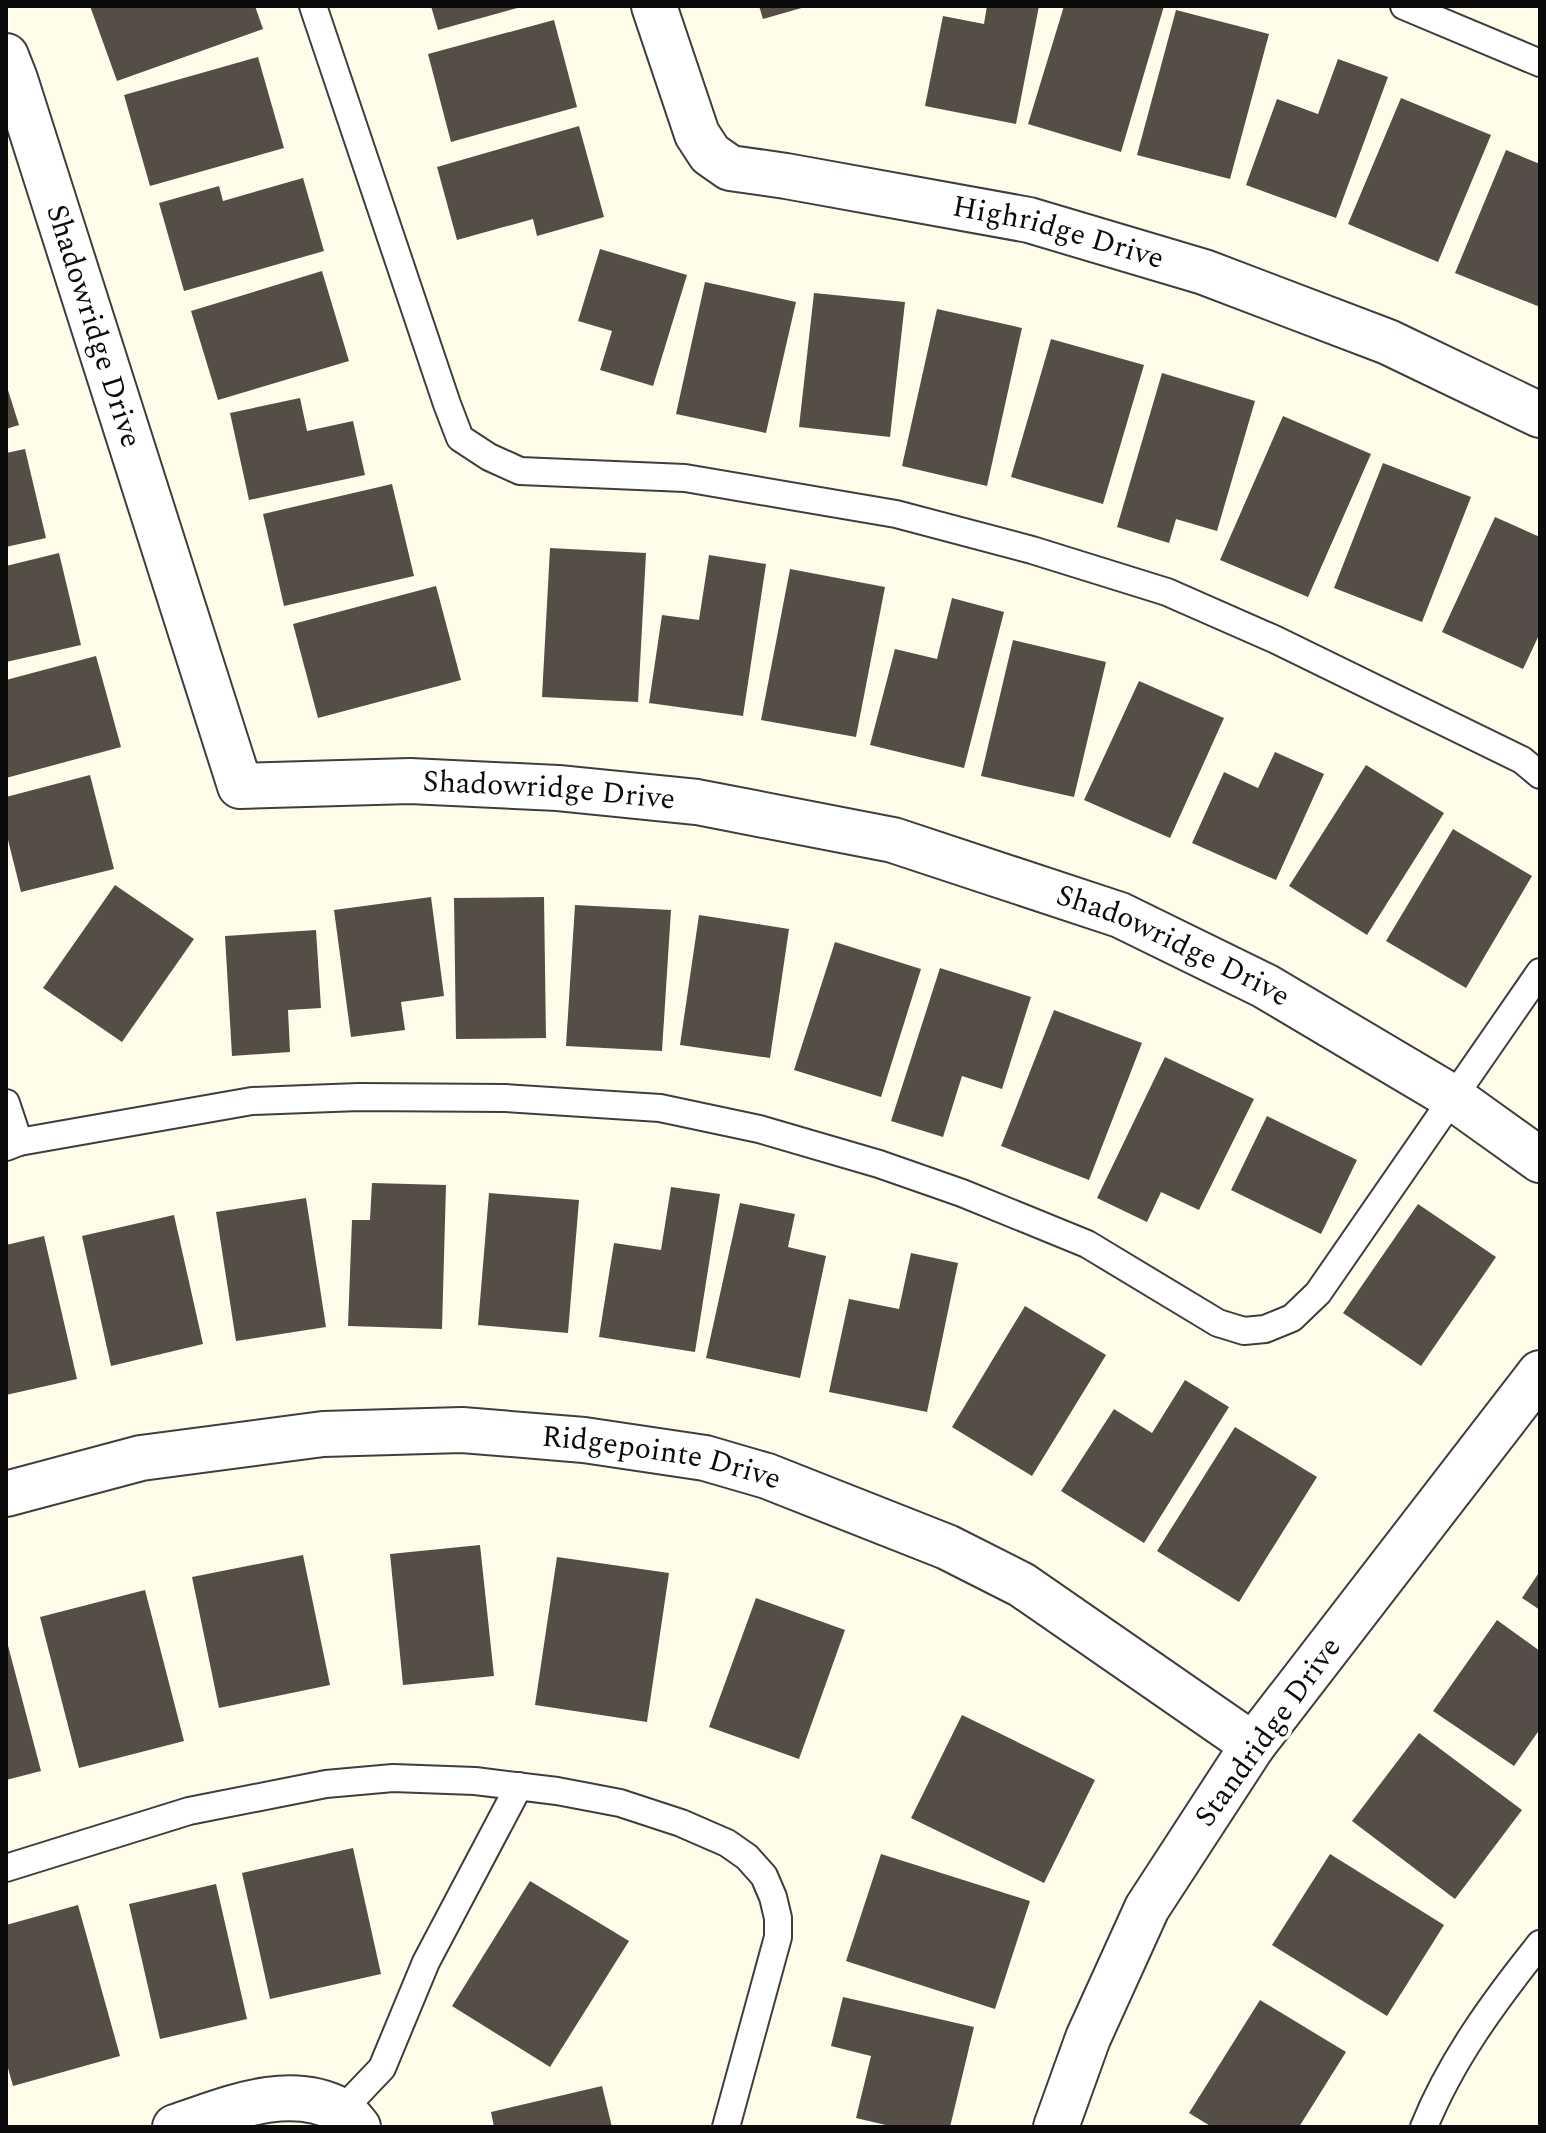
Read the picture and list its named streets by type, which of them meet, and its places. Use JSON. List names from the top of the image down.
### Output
{
  "streets": {
    "street": [
      "Highridge Drive",
      "Shadowridge Drive",
      "Ridgepointe Drive",
      "Standridge Drive"
    ]
  },
  "crossings": [
    ["Ridgepointe Drive", "Standridge Drive"]
  ]
}
